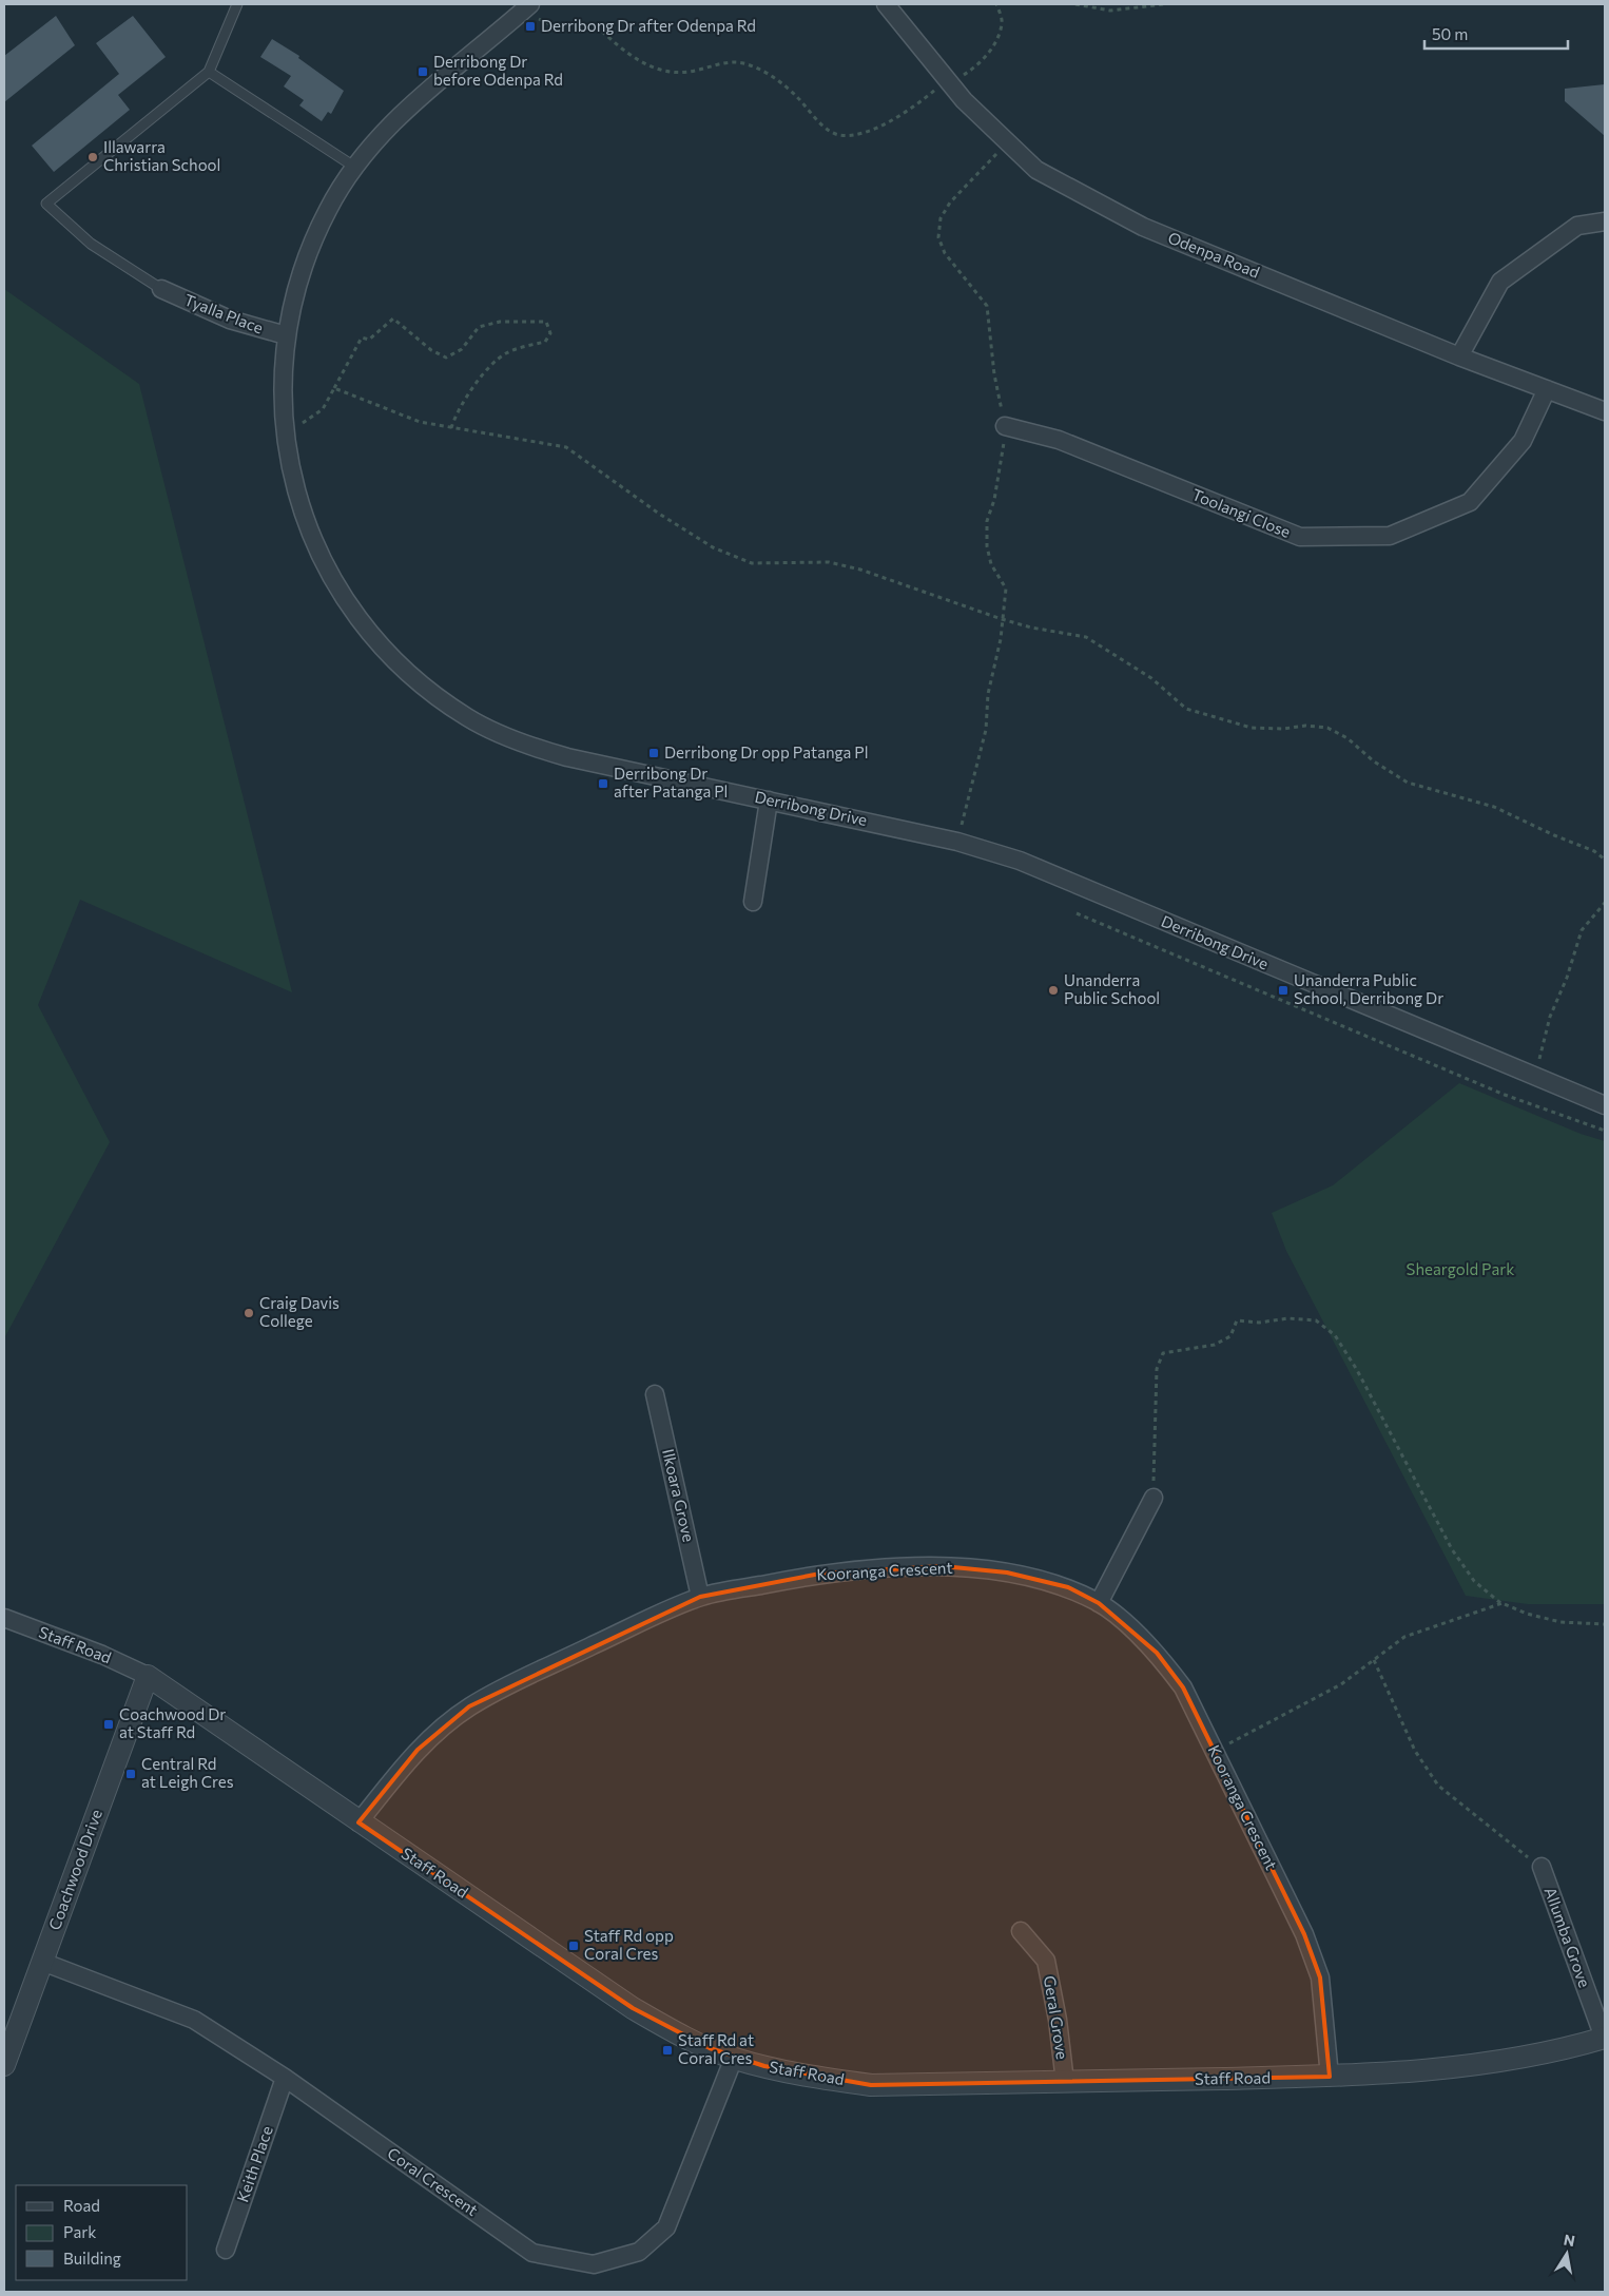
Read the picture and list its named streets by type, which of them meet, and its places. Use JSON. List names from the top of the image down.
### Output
{
  "streets": {
    "street": [
      "Odenpa Road",
      "Tyalla Place",
      "Toolangi Close",
      "Derribong Drive",
      "Ilkoara Grove",
      "Kooranga Crescent",
      "Staff Road",
      "Coachwood Drive",
      "Allumba Grove",
      "Geral Grove",
      "Keith Place",
      "Coral Crescent"
    ]
  },
  "crossings": [
    ["Odenpa Road", "Toolangi Close"],
    ["Tyalla Place", "Derribong Drive"],
    ["Ilkoara Grove", "Kooranga Crescent"],
    ["Kooranga Crescent", "Staff Road"],
    ["Staff Road", "Coachwood Drive"],
    ["Staff Road", "Allumba Grove"],
    ["Staff Road", "Geral Grove"],
    ["Staff Road", "Coral Crescent"],
    ["Coachwood Drive", "Coral Crescent"],
    ["Keith Place", "Coral Crescent"]
  ],
  "parks": ["Sheargold Park"],
  "places": {
    "transit": [
      "Derribong Dr after Odenpa Rd",
      "Derribong Dr before Odenpa Rd",
      "Derribong Dr opp Patanga Pl",
      "Derribong Dr after Patanga Pl",
      "Unanderra Public School, Derribong Dr",
      "Coachwood Dr at Staff Rd",
      "Central Rd at Leigh Cres",
      "Staff Rd opp Coral Cres",
      "Staff Rd at Coral Cres"
    ],
    "other": ["Illawarra Christian School", "Unanderra Public School", "Craig Davis College"]
  },
  "legend": ["Road", "Park", "Building"],
  "scale_bar": "50 m",
  "north": "top"
}
